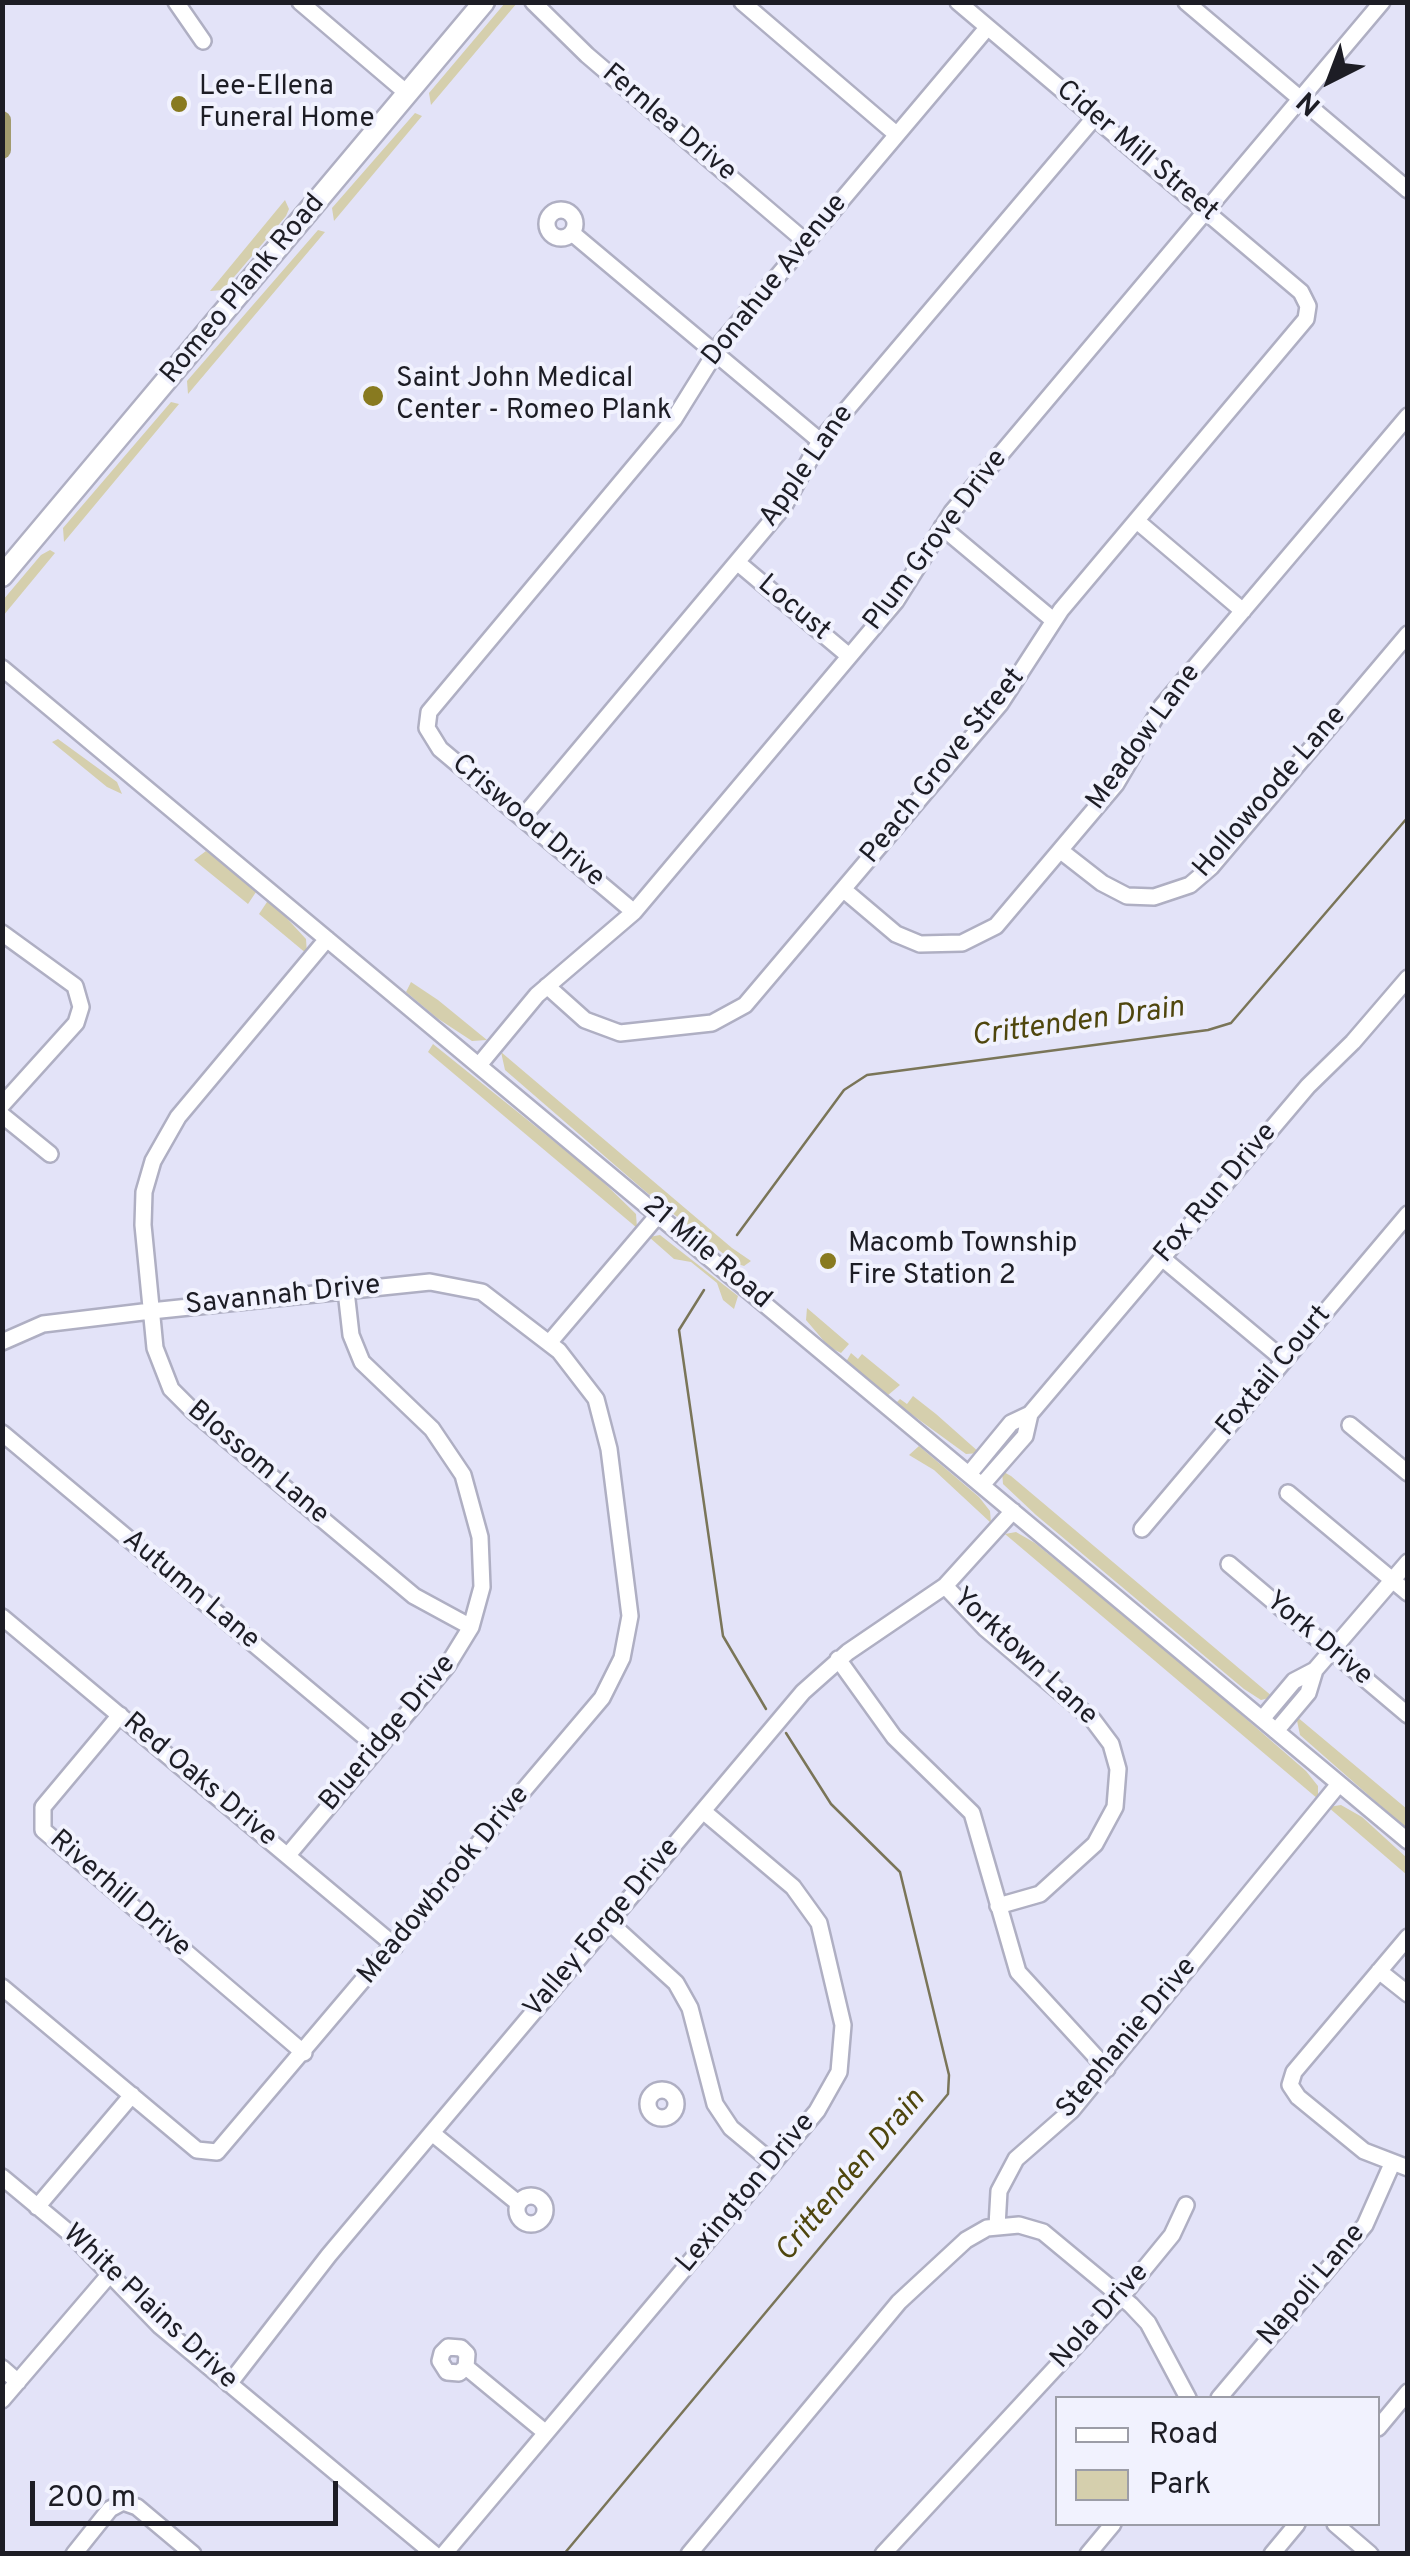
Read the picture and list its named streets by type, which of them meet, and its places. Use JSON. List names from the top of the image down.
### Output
{
  "streets": {
    "main road": ["Romeo Plank Road"],
    "street": [
      "Fernlea Drive",
      "Cider Mill Street",
      "Donahue Avenue",
      "Apple Lane",
      "Plum Grove Drive",
      "Locust",
      "Meadow Lane",
      "Peach Grove Street",
      "Hollowoode Lane",
      "Criswood Drive",
      "Fox Run Drive",
      "21 Mile Road",
      "Savannah Drive",
      "Foxtail Court",
      "Blossom Lane",
      "Autumn Lane",
      "York Drive",
      "Yorktown Lane",
      "Blueridge Drive",
      "Red Oaks Drive",
      "Meadowbrook Drive",
      "Riverhill Drive",
      "Valley Forge Drive",
      "Stephanie Drive",
      "Lexington Drive",
      "Napoli Lane",
      "White Plains Drive",
      "Nola Drive"
    ]
  },
  "crossings": [
    ["Fernlea Drive", "Donahue Avenue"],
    ["Cider Mill Street", "Donahue Avenue"],
    ["Cider Mill Street", "Apple Lane"],
    ["Cider Mill Street", "Plum Grove Drive"],
    ["Cider Mill Street", "Peach Grove Street"],
    ["Donahue Avenue", "Criswood Drive"],
    ["Apple Lane", "Locust"],
    ["Apple Lane", "Criswood Drive"],
    ["Plum Grove Drive", "Locust"],
    ["Plum Grove Drive", "Peach Grove Street"],
    ["Plum Grove Drive", "Criswood Drive"],
    ["Plum Grove Drive", "21 Mile Road"],
    ["Meadow Lane", "Peach Grove Street"],
    ["Meadow Lane", "Hollowoode Lane"],
    ["Fox Run Drive", "21 Mile Road"],
    ["21 Mile Road", "Blossom Lane"],
    ["21 Mile Road", "Valley Forge Drive"],
    ["21 Mile Road", "Stephanie Drive"],
    ["Savannah Drive", "Blossom Lane"],
    ["Savannah Drive", "Blueridge Drive"],
    ["Savannah Drive", "Meadowbrook Drive"],
    ["Blossom Lane", "Blueridge Drive"],
    ["Autumn Lane", "Blueridge Drive"],
    ["Yorktown Lane", "Valley Forge Drive"],
    ["Blueridge Drive", "Red Oaks Drive"],
    ["Red Oaks Drive", "Meadowbrook Drive"],
    ["Red Oaks Drive", "Riverhill Drive"],
    ["Meadowbrook Drive", "Riverhill Drive"],
    ["Valley Forge Drive", "Lexington Drive"],
    ["Valley Forge Drive", "White Plains Drive"]
  ],
  "water": ["Crittenden Drain"],
  "places": ["Lee-Ellena Funeral Home", "Saint John Medical Center - Romeo Plank", "Macomb Township Fire Station 2"],
  "legend": ["Road", "Park"],
  "scale_bar": "200 m",
  "north": "bottom left"
}
